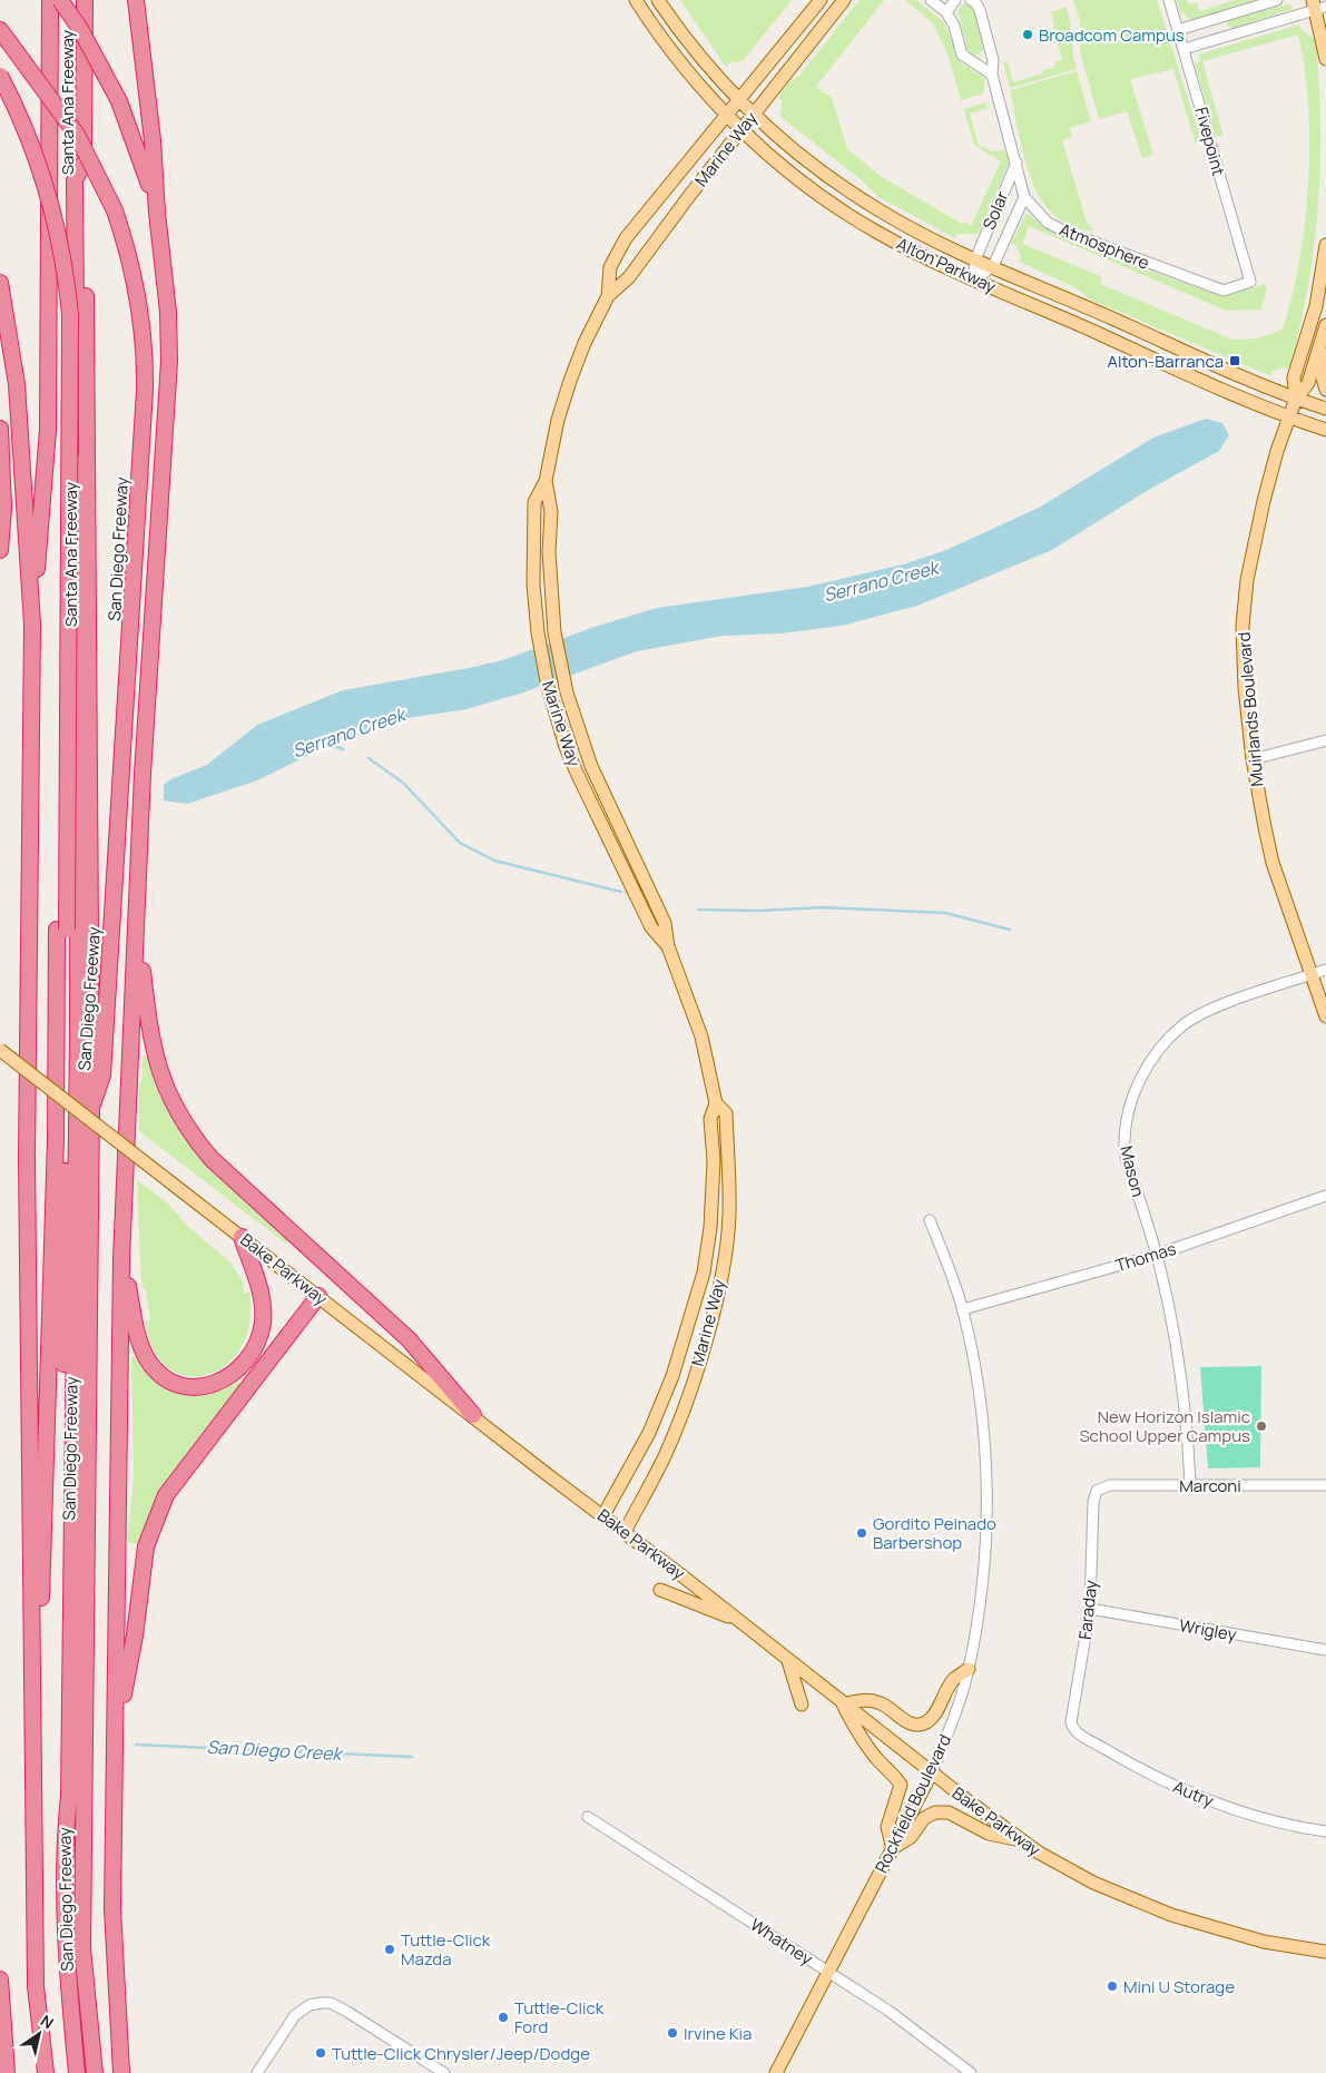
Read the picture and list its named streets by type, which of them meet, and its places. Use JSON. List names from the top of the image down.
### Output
{
  "streets": {
    "highway": ["Santa Ana Freeway", "San Diego Freeway"],
    "main road": [
      "Marine Way",
      "Alton Parkway",
      "Muirlands Boulevard",
      "Bake Parkway",
      "Rockfield Boulevard"
    ],
    "street": [
      "Fivepoint",
      "Solar",
      "Atmosphere",
      "Mason",
      "Thomas",
      "Marconi",
      "Faraday",
      "Wrigley",
      "Autry",
      "Whatney"
    ]
  },
  "crossings": [
    ["Santa Ana Freeway", "San Diego Freeway"],
    ["Fivepoint", "Atmosphere"],
    ["Marine Way", "Alton Parkway"],
    ["Marine Way", "Bake Parkway"],
    ["Solar", "Atmosphere"],
    ["Solar", "Alton Parkway"],
    ["Alton Parkway", "Muirlands Boulevard"],
    ["Muirlands Boulevard", "Mason"],
    ["Mason", "Thomas"],
    ["Mason", "Marconi"],
    ["Thomas", "Rockfield Boulevard"],
    ["Bake Parkway", "Rockfield Boulevard"],
    ["Marconi", "Faraday"],
    ["Faraday", "Wrigley"],
    ["Faraday", "Autry"],
    ["Rockfield Boulevard", "Whatney"]
  ],
  "water": ["Serrano Creek", "San Diego Creek"],
  "places": {
    "other": [
      "Broadcom Campus",
      "New Horizon Islamic School Upper Campus",
      "Gordito Peinado Barbershop",
      "Tuttle-Click Mazda",
      "Mini U Storage",
      "Tuttle-Click Ford",
      "Irvine Kia",
      "Tuttle-Click Chrysler/Jeep/Dodge"
    ],
    "transit": ["Alton-Barranca"]
  },
  "north": "top right"
}
